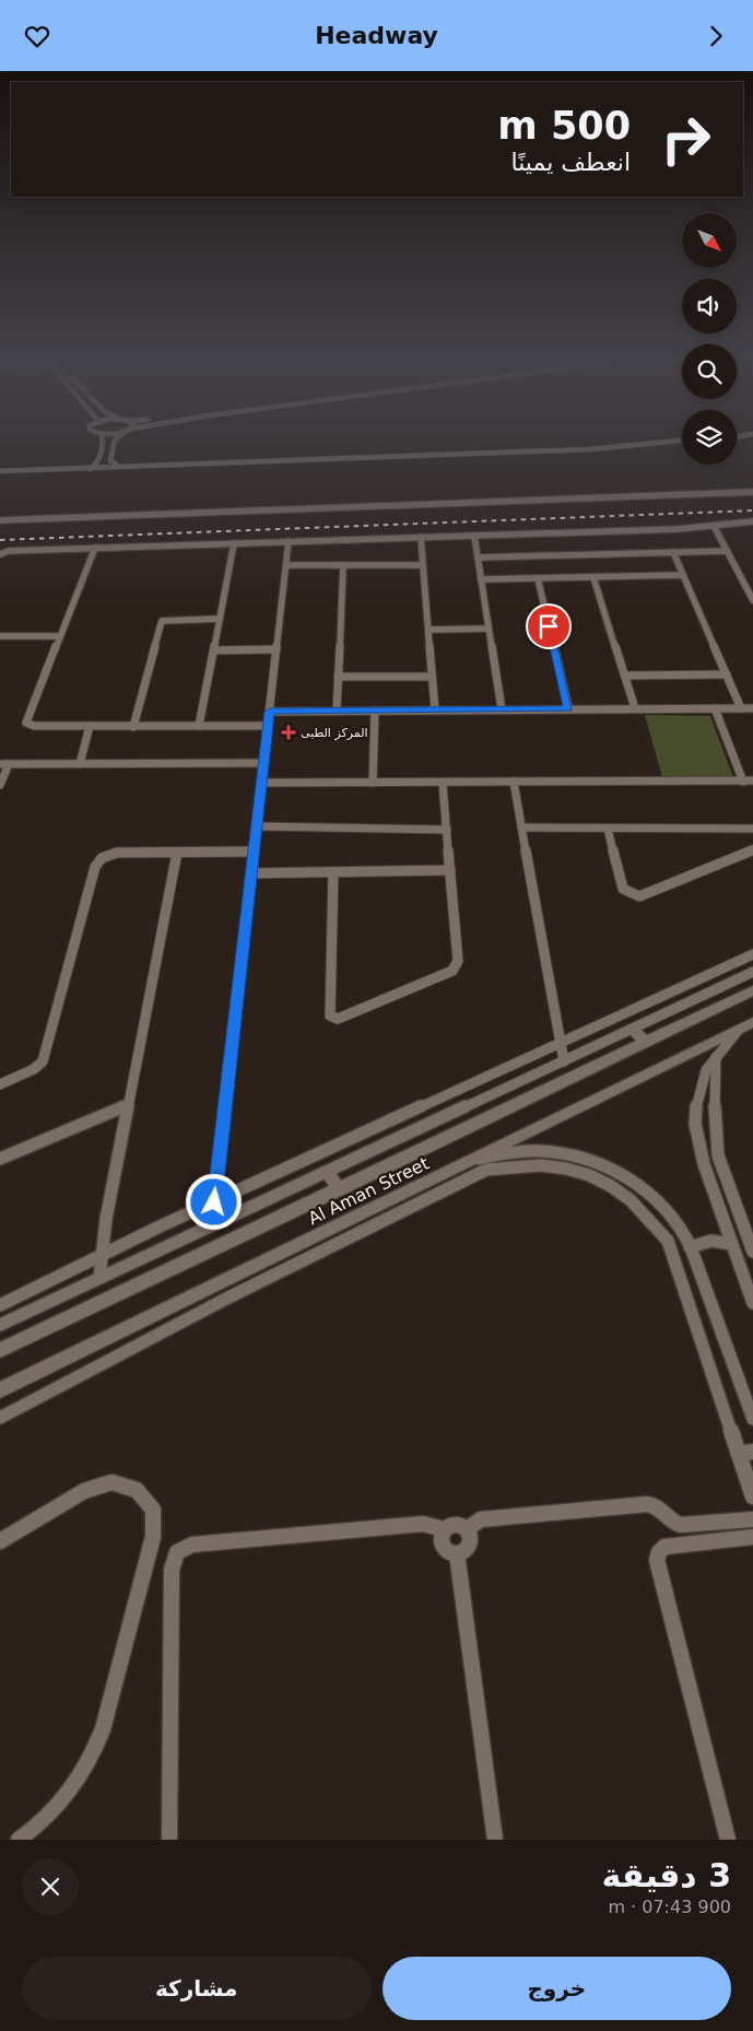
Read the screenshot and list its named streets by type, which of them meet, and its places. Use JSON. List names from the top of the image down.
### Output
{
  "streets": {
    "street": ["Al Aman Street"]
  },
  "places": {
    "health": ["المركز الطبى"]
  },
  "north": "bottom right",
  "page": {
    "header": "Headway",
    "turn": ["500 m", "انعطف يمينًا"],
    "heading": ["3 دقيقة", "900 m · 07:43"],
    "buttons": ["خروج", "مشاركة"]
  }
}
